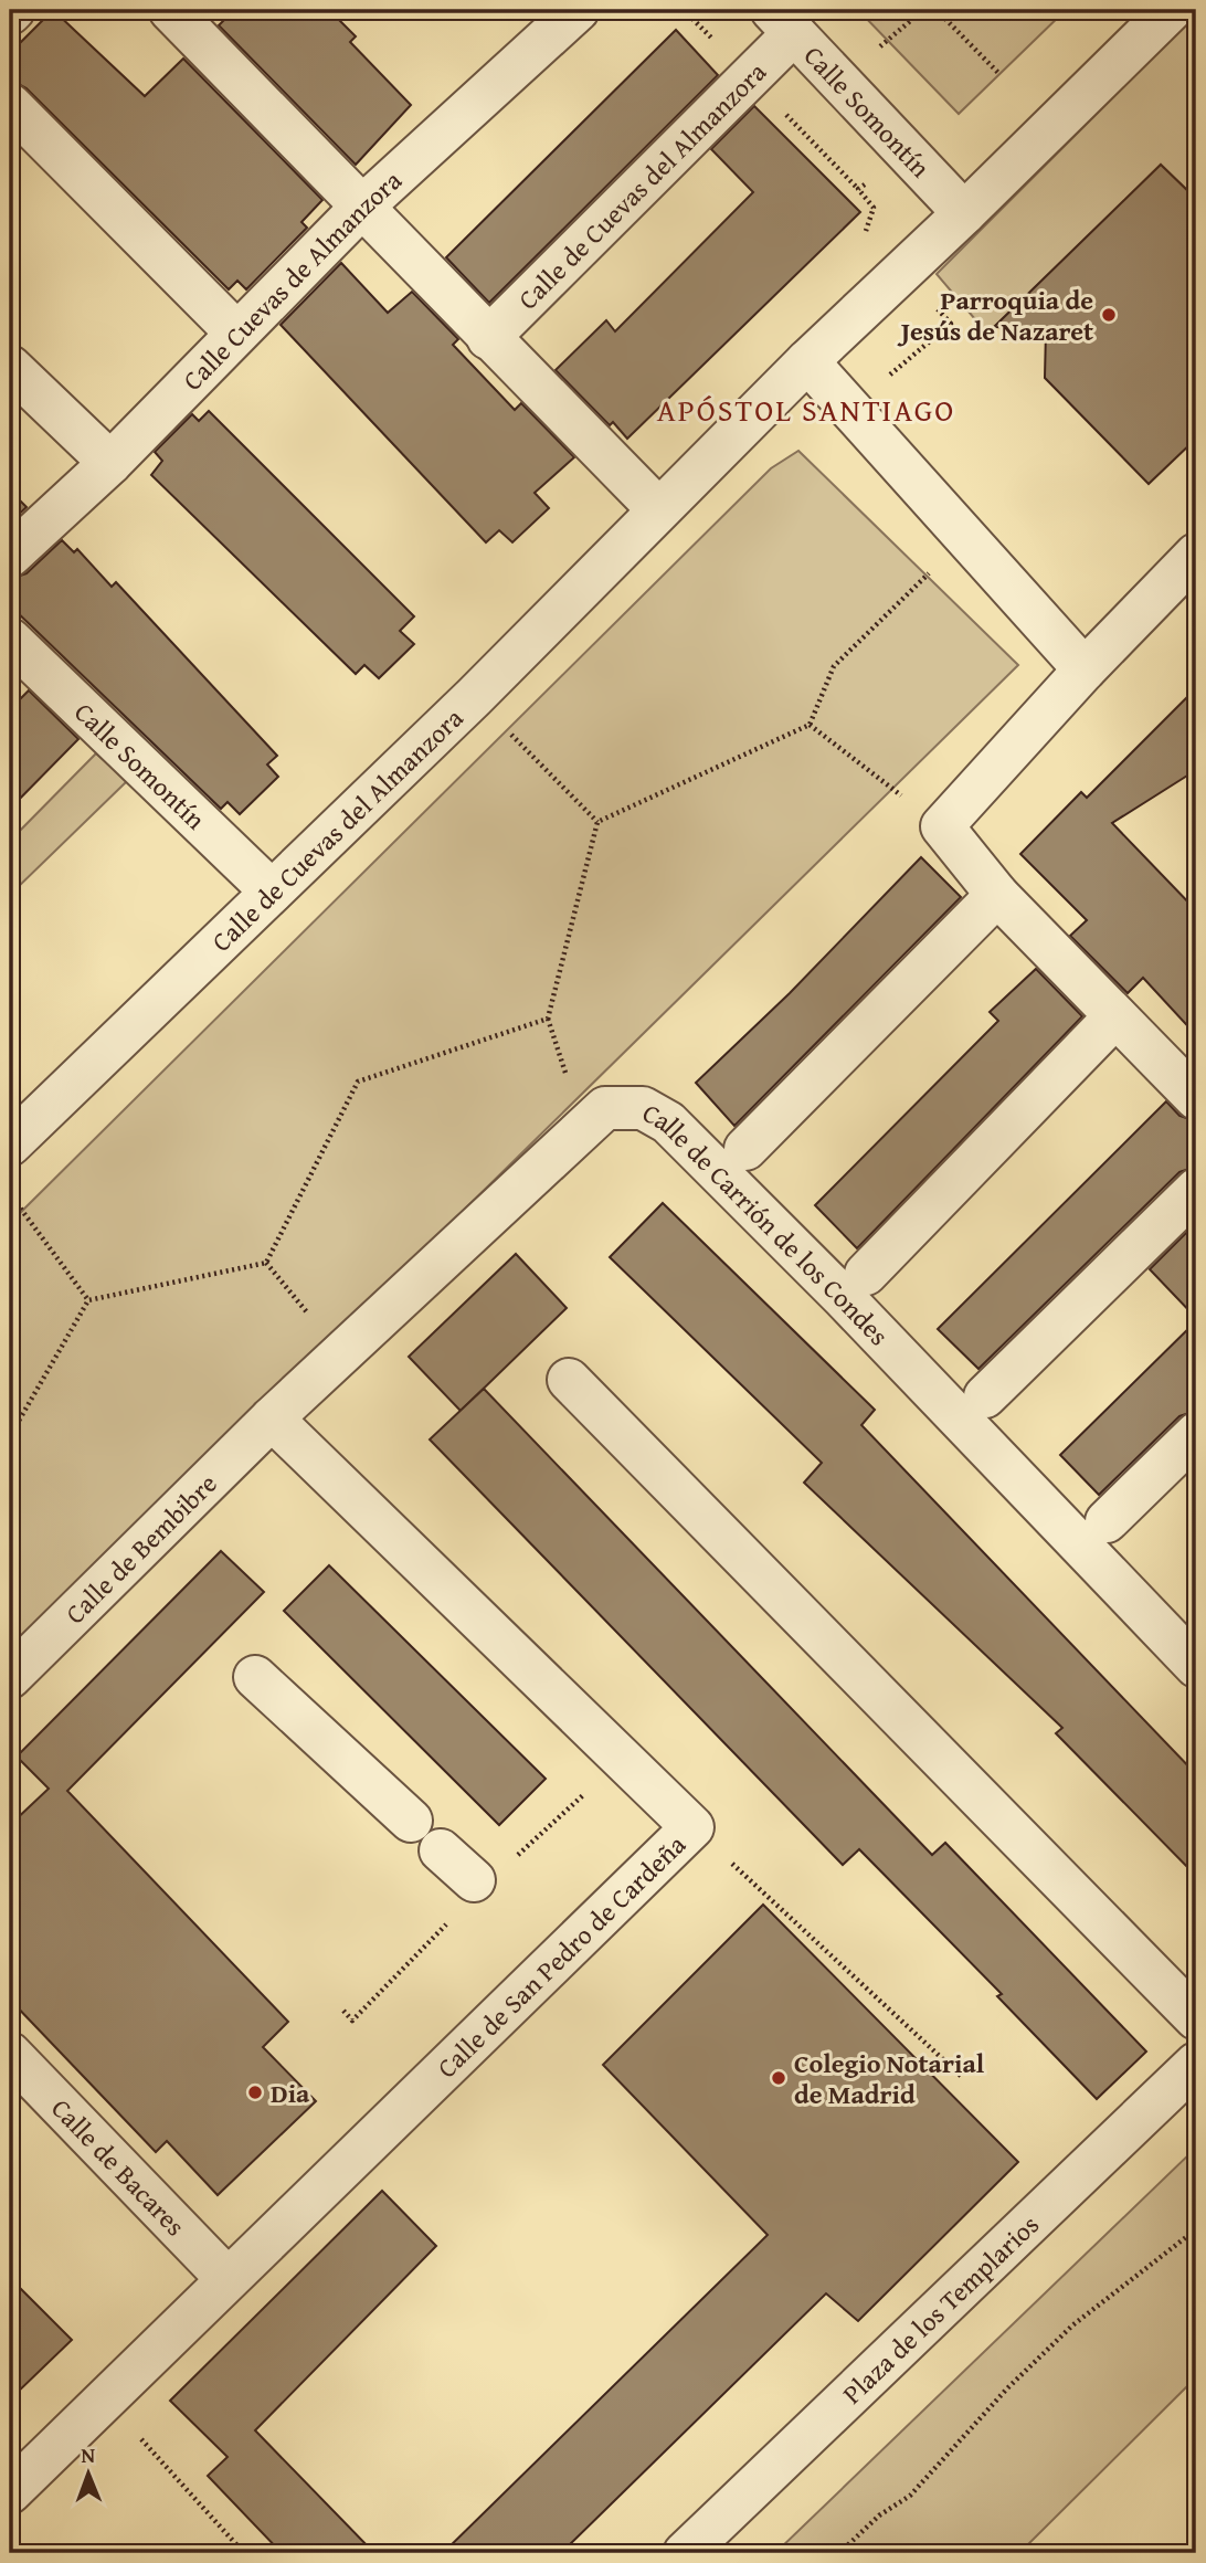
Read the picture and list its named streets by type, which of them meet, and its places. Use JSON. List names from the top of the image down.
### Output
{
  "streets": {
    "street": [
      "Calle Somontín",
      "Calle de Cuevas del Almanzora",
      "Calle Cuevas de Almanzora",
      "Calle de Carrión de los Condes",
      "Calle de Bembibre",
      "Calle de San Pedro de Cardeña",
      "Calle de Bacares",
      "Plaza de los Templarios"
    ]
  },
  "crossings": [
    ["Calle Somontín", "Calle de Cuevas del Almanzora"],
    ["Calle de Carrión de los Condes", "Calle de Bembibre"],
    ["Calle de Carrión de los Condes", "Calle de San Pedro de Cardeña"],
    ["Calle de Bembibre", "Calle de San Pedro de Cardeña"],
    ["Calle de San Pedro de Cardeña", "Calle de Bacares"]
  ],
  "districts": ["APÓSTOL SANTIAGO"],
  "places": ["Parroquia de Jesús de Nazaret", "Colegio Notarial de Madrid", "Dia"],
  "north": "top"
}
